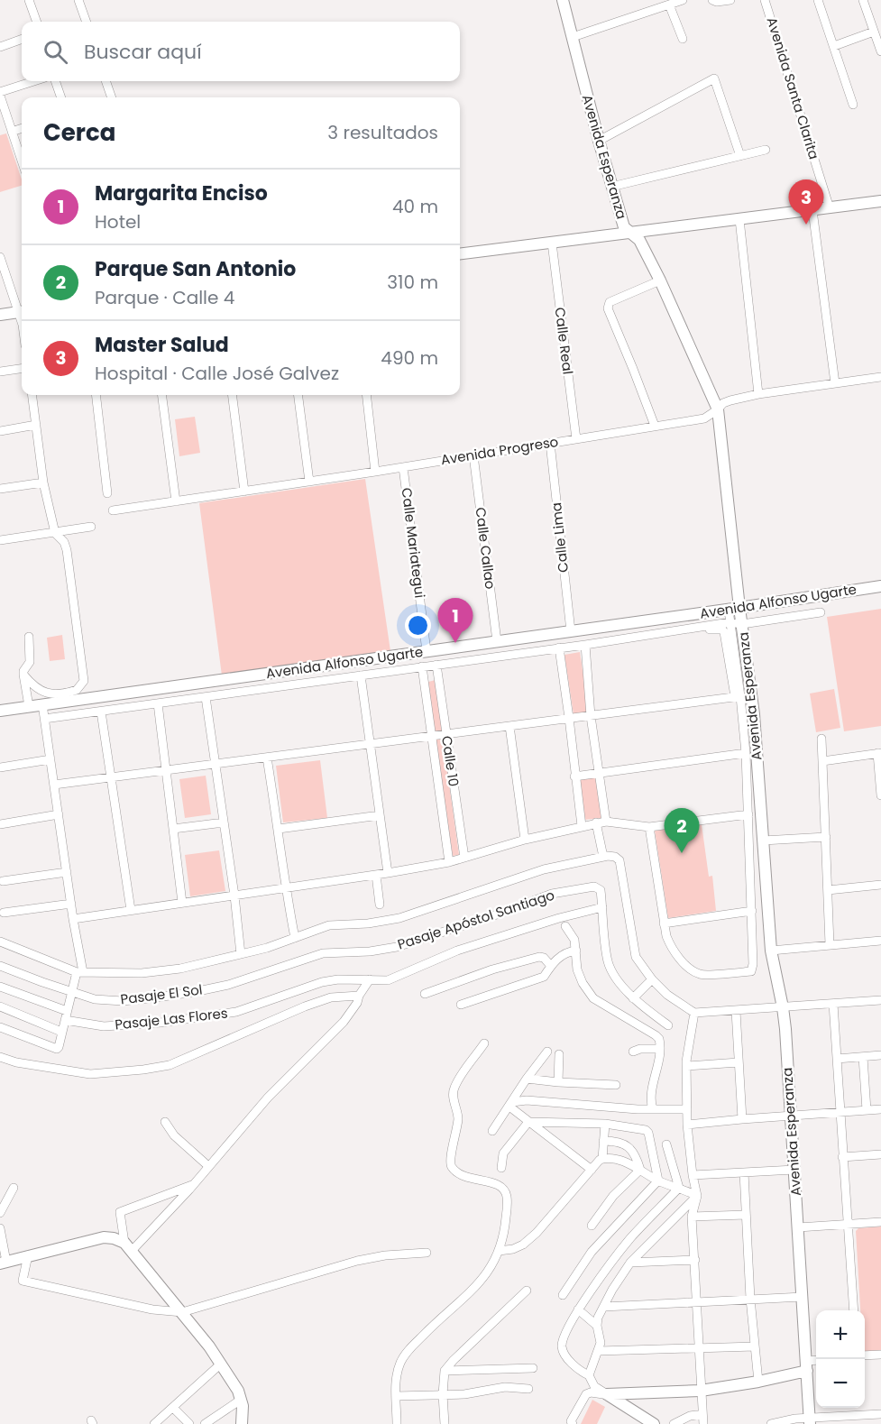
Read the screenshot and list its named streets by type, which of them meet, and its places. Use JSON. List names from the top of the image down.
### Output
{
  "streets": {
    "street": [
      "Avenida Santa Clarita",
      "Avenida Esperanza",
      "Calle Real",
      "Avenida Progreso",
      "Calle Lima",
      "Calle Mariategui",
      "Calle Callao",
      "Avenida Alfonso Ugarte",
      "Calle 10",
      "Pasaje Apóstol Santiago",
      "Pasaje El Sol",
      "Pasaje Las Flores"
    ]
  },
  "crossings": [
    ["Avenida Esperanza", "Avenida Progreso"],
    ["Avenida Esperanza", "Avenida Alfonso Ugarte"],
    ["Calle Real", "Avenida Progreso"],
    ["Avenida Progreso", "Calle Lima"],
    ["Avenida Progreso", "Calle Mariategui"],
    ["Avenida Progreso", "Calle Callao"],
    ["Calle Lima", "Avenida Alfonso Ugarte"],
    ["Calle Mariategui", "Avenida Alfonso Ugarte"],
    ["Calle Callao", "Avenida Alfonso Ugarte"],
    ["Avenida Alfonso Ugarte", "Calle 10"],
    ["Pasaje Apóstol Santiago", "Pasaje El Sol"],
    ["Pasaje Apóstol Santiago", "Pasaje Las Flores"]
  ],
  "page": {
    "search": "Buscar aquí",
    "heading": ["Cerca", "3 resultados"],
    "list": [
      {
        "mark": "1",
        "name": "Margarita Enciso",
        "note": "Hotel",
        "value": "40 m"
      },
      {
        "mark": "2",
        "name": "Parque San Antonio",
        "note": "Parque · Calle 4",
        "value": "310 m"
      },
      {
        "mark": "3",
        "name": "Master Salud",
        "note": "Hospital · Calle José Galvez",
        "value": "490 m"
      }
    ],
    "pins": ["3", "1", "2"],
    "map_buttons": ["+", "−"]
  }
}
